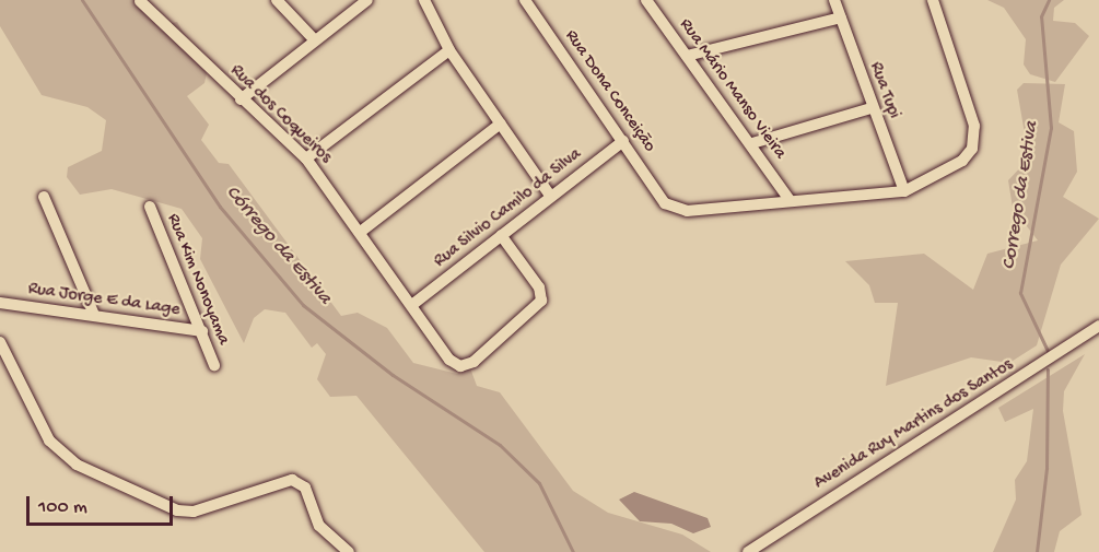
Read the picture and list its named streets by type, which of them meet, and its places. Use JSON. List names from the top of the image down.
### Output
{
  "streets": {
    "street": [
      "Rua Mário Manso Vieira",
      "Rua Tupi",
      "Rua Dona Conceição",
      "Rua dos Coqueiros",
      "Rua Silvio Camilo da Silva",
      "Rua Kim Nonoyama",
      "Rua Jorge E da Lage",
      "Avenida Ruy Martins dos Santos"
    ]
  },
  "crossings": [
    ["Rua Mário Manso Vieira", "Rua Dona Conceição"],
    ["Rua Dona Conceição", "Rua Silvio Camilo da Silva"],
    ["Rua dos Coqueiros", "Rua Silvio Camilo da Silva"],
    ["Rua Kim Nonoyama", "Rua Jorge E da Lage"]
  ],
  "water": ["Corrego da Estiva", "Córrego da Estiva"],
  "scale_bar": "100 m"
}
